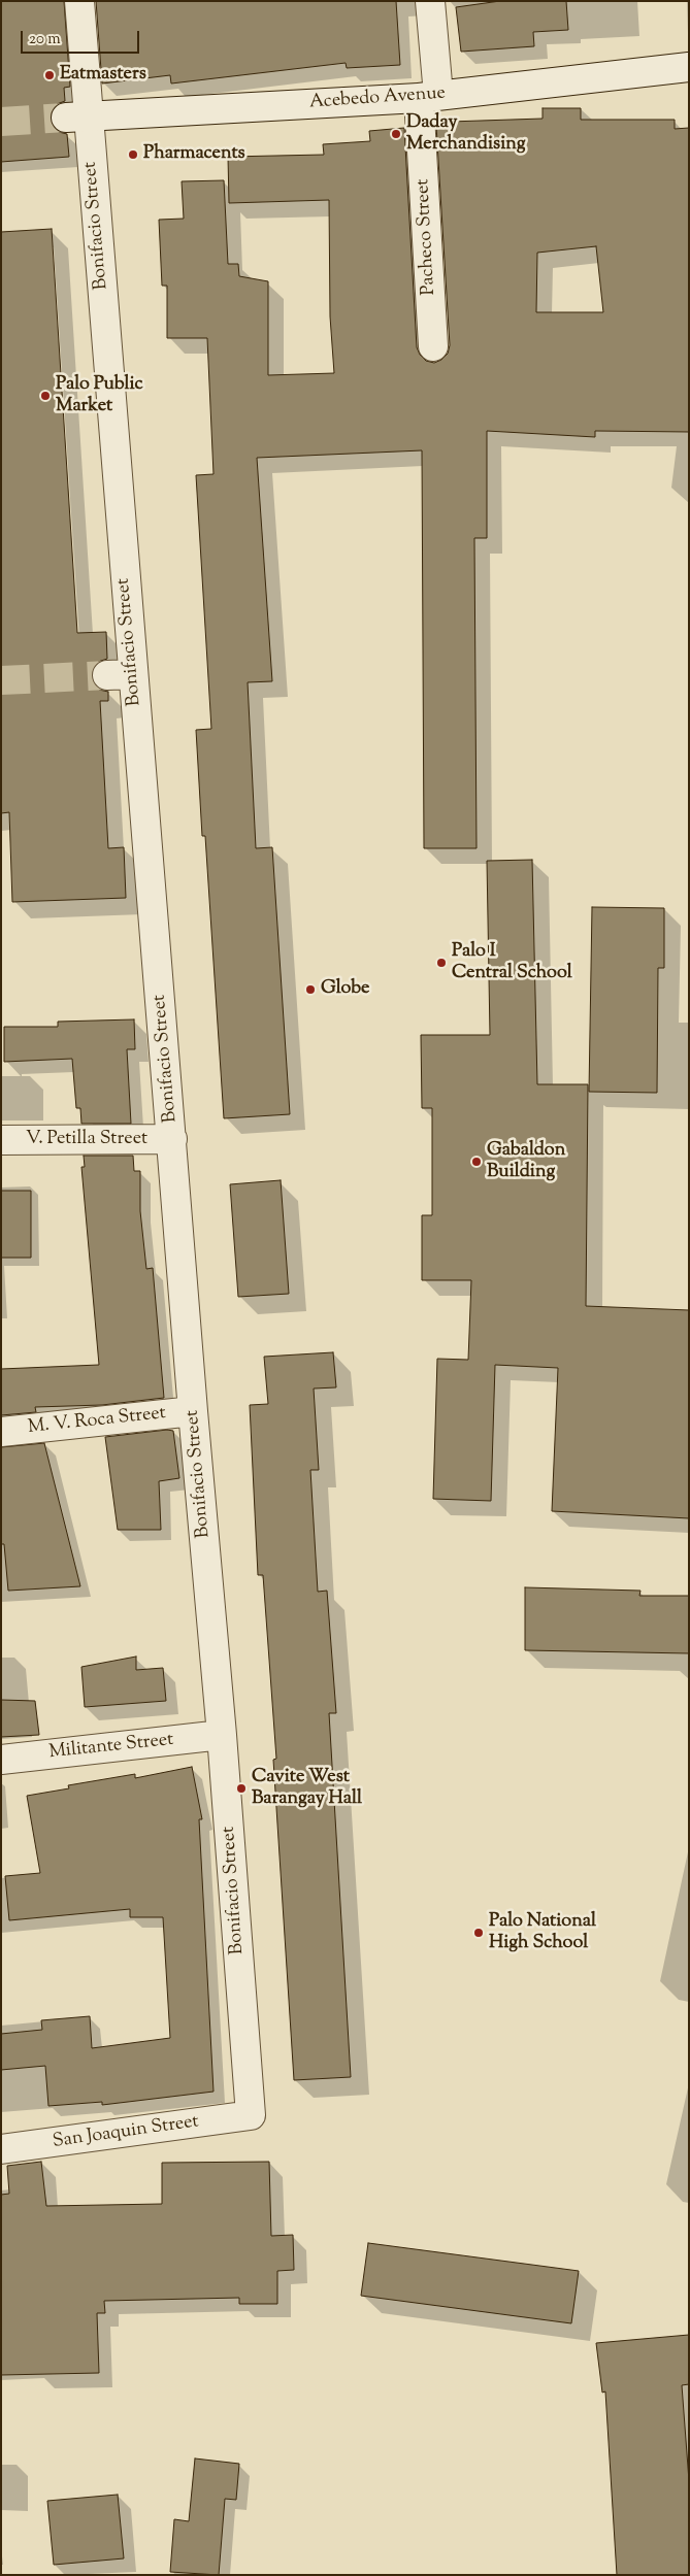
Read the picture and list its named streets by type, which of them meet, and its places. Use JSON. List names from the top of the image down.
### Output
{
  "streets": {
    "street": [
      "Acebedo Avenue",
      "Bonifacio Street",
      "Pacheco Street",
      "V. Petilla Street",
      "M. V. Roca Street",
      "Militante Street",
      "San Joaquin Street"
    ]
  },
  "crossings": [
    ["Acebedo Avenue", "Bonifacio Street"],
    ["Acebedo Avenue", "Pacheco Street"],
    ["Bonifacio Street", "V. Petilla Street"],
    ["Bonifacio Street", "M. V. Roca Street"],
    ["Bonifacio Street", "Militante Street"],
    ["Bonifacio Street", "San Joaquin Street"]
  ],
  "places": [
    "Eatmasters",
    "Daday Merchandising",
    "Pharmacents",
    "Palo Public Market",
    "Palo I Central School",
    "Globe",
    "Gabaldon Building",
    "Cavite West Barangay Hall",
    "Palo National High School"
  ],
  "scale_bar": "20 m"
}
